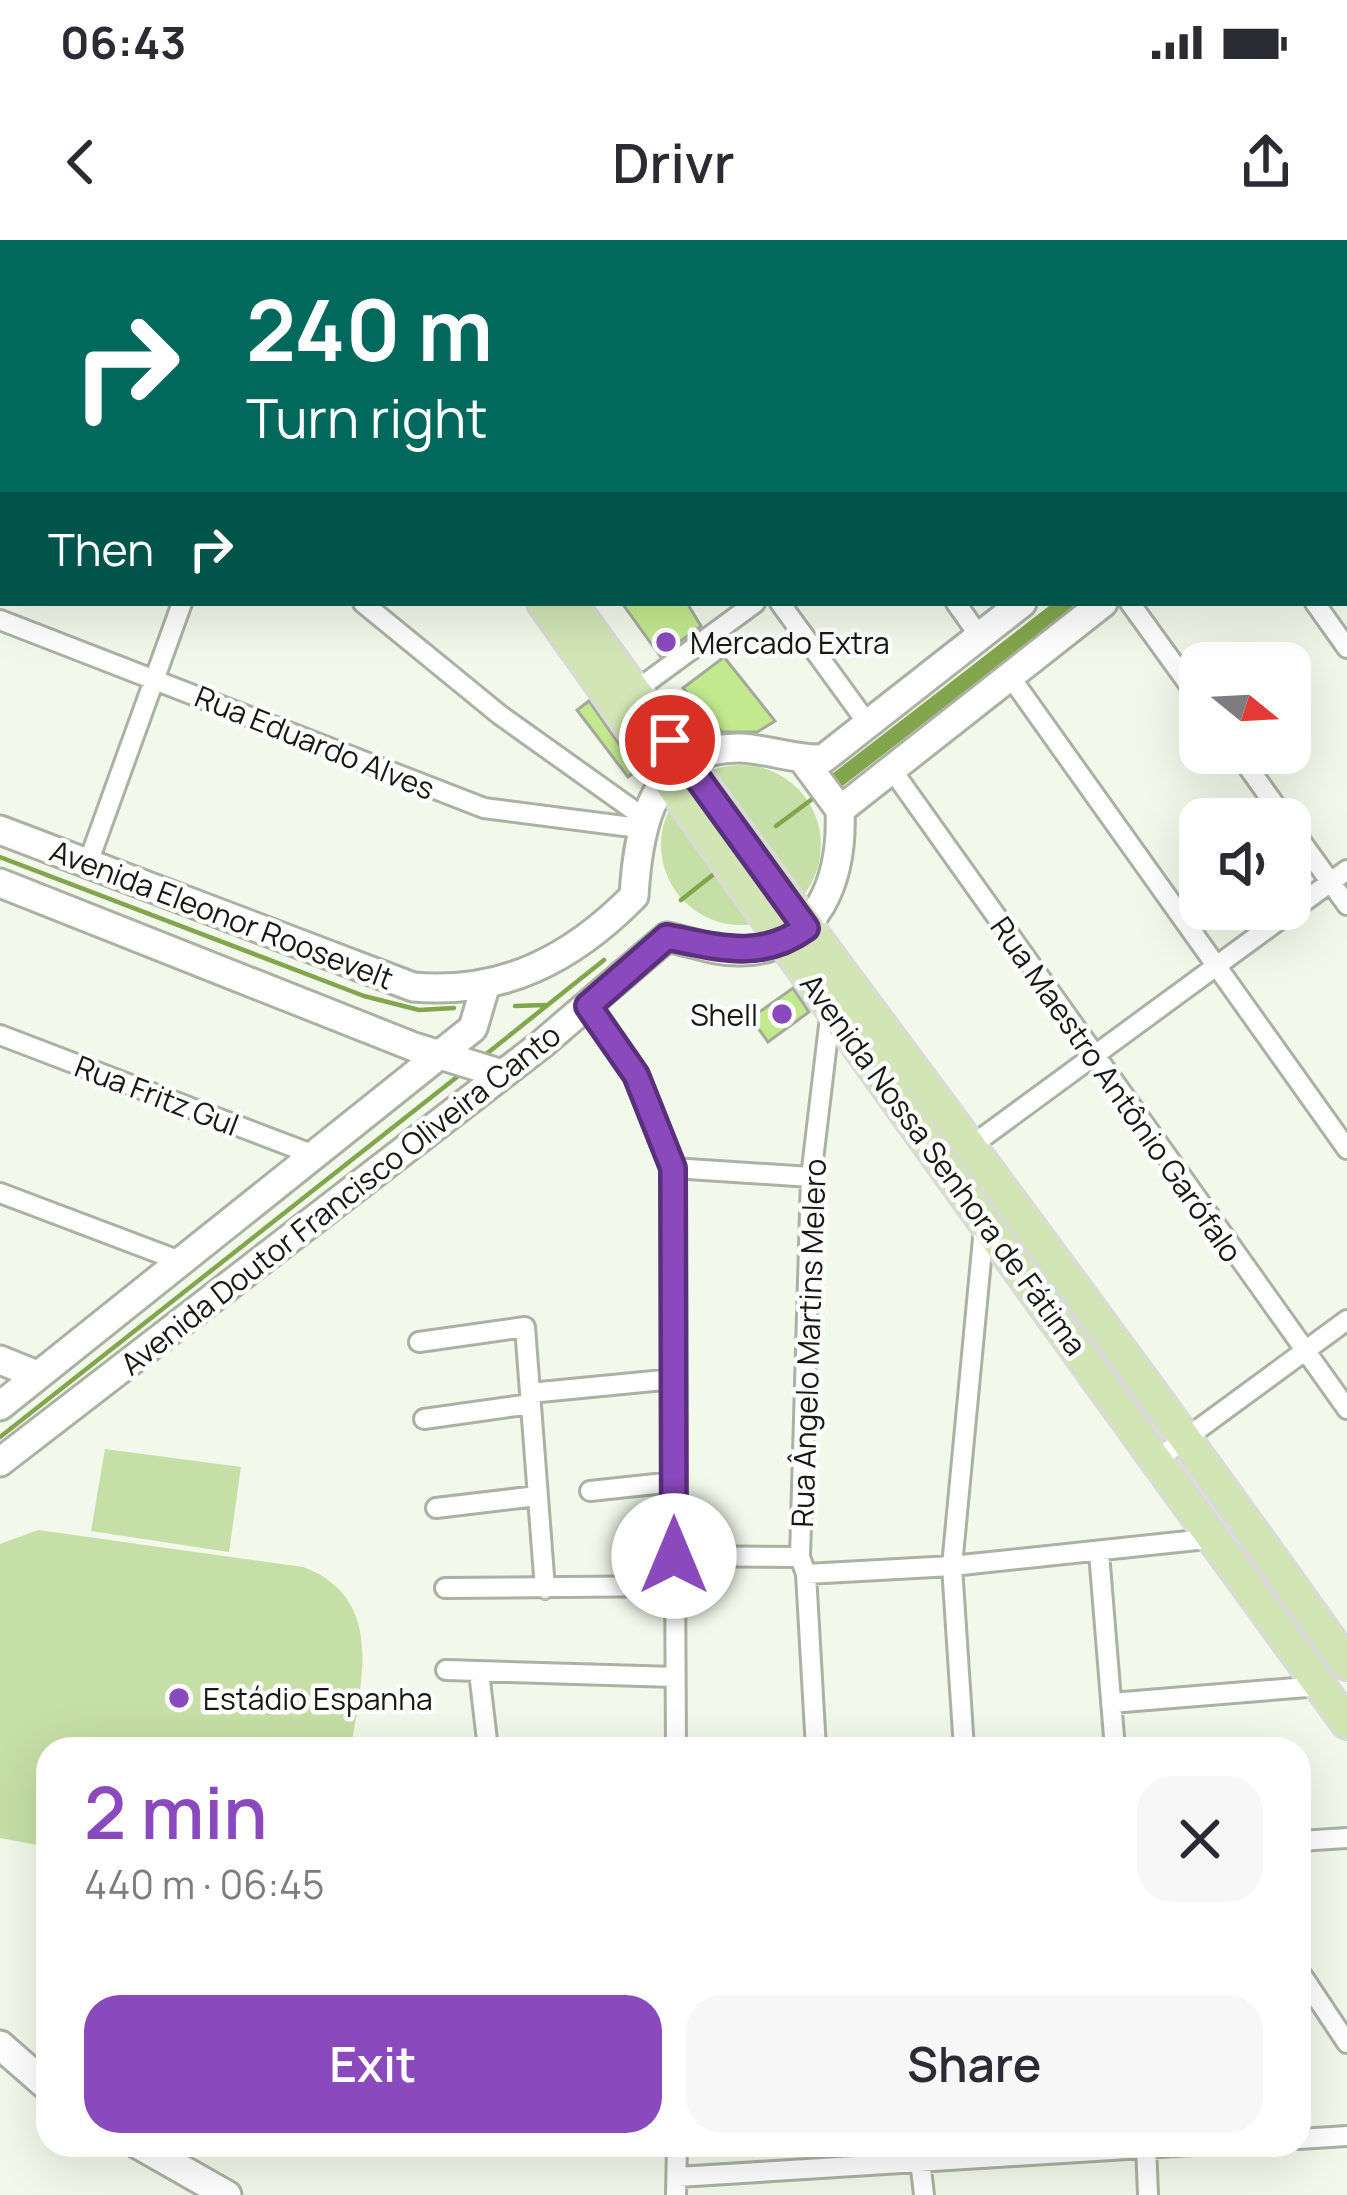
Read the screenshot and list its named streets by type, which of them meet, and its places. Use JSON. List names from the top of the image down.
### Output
{
  "streets": {
    "main road": ["Avenida Nossa Senhora de Fátima"],
    "street": [
      "Rua Eduardo Alves",
      "Avenida Eleonor Roosevelt",
      "Rua Maestro Antônio Garófalo",
      "Rua Fritz Gul",
      "Avenida Doutor Francisco Oliveira Canto",
      "Rua Ângelo Martins Melero"
    ]
  },
  "crossings": [
    ["Avenida Eleonor Roosevelt", "Avenida Doutor Francisco Oliveira Canto"],
    ["Rua Fritz Gul", "Avenida Doutor Francisco Oliveira Canto"],
    ["Avenida Nossa Senhora de Fátima", "Rua Ângelo Martins Melero"]
  ],
  "places": ["Mercado Extra", "Shell", "Estádio Espanha"],
  "north": "right",
  "page": {
    "status": "06:43",
    "header": "Drivr",
    "turn": ["240 m", "Turn right"],
    "then": "Then",
    "heading": ["2 min", "440 m · 06:45"],
    "buttons": ["Exit", "Share"]
  }
}
